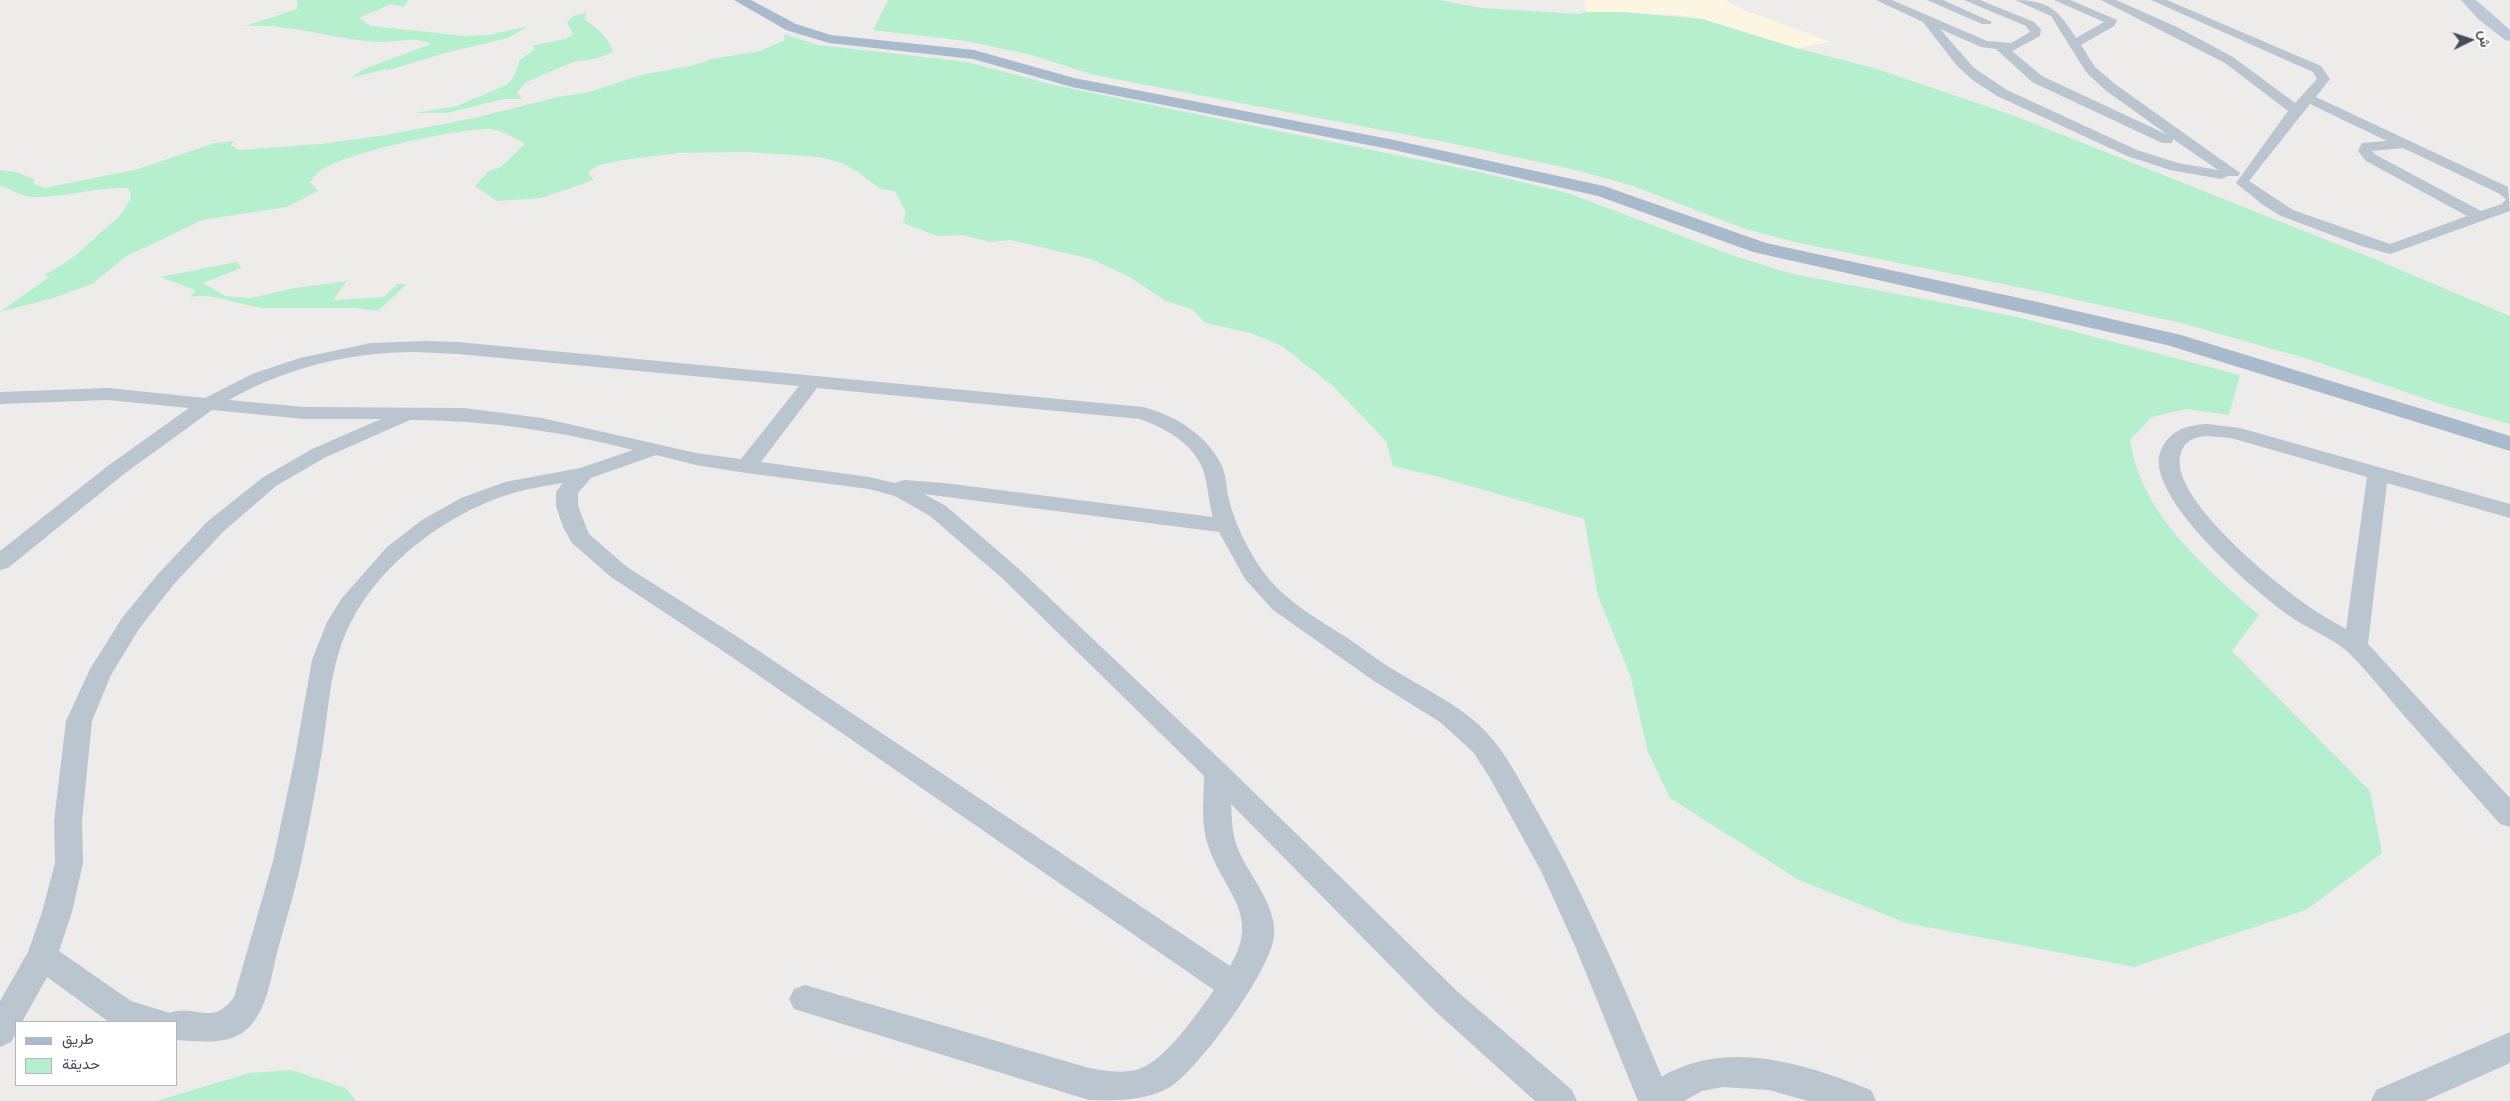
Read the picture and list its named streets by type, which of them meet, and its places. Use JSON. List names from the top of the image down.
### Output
{
  "legend": ["طريق", "حديقة"],
  "north": "right"
}
